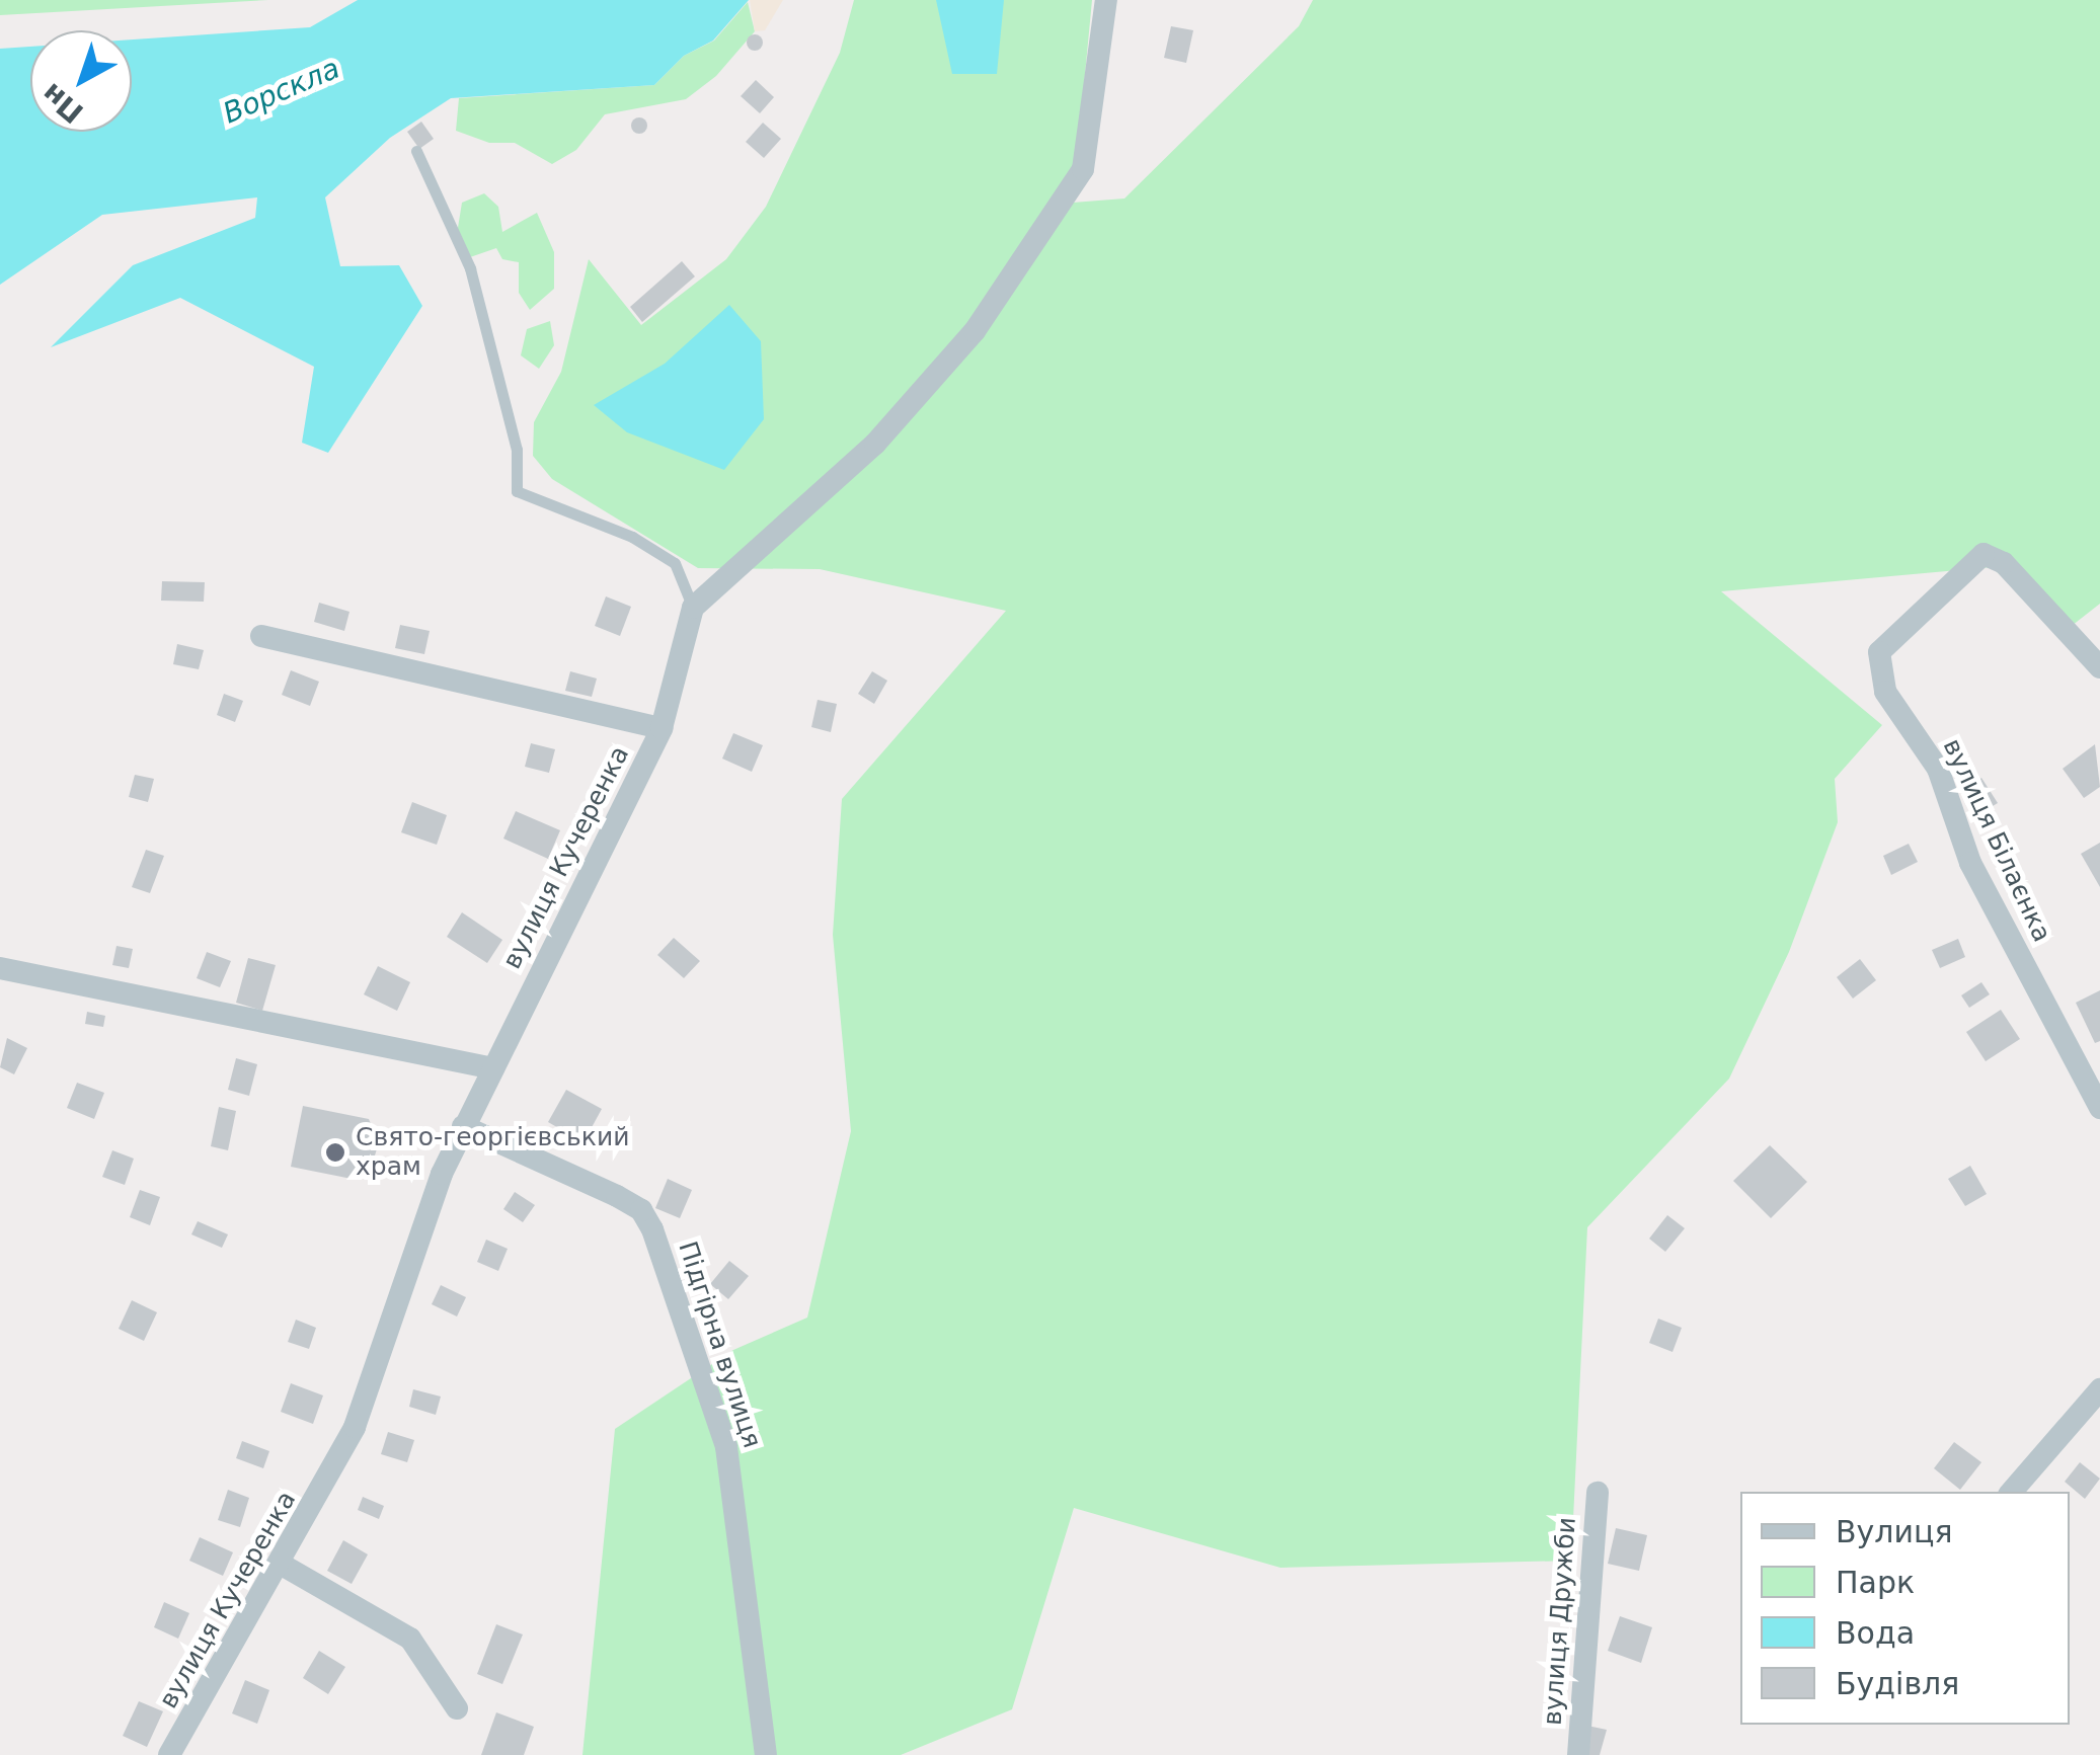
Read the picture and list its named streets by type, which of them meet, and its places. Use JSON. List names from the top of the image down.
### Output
{
  "streets": {
    "street": [
      "вулиця Білаєнка",
      "вулиця Кучеренка",
      "Підгірна вулиця",
      "вулиця Дружби"
    ]
  },
  "crossings": [
    ["вулиця Кучеренка", "Підгірна вулиця"]
  ],
  "water": ["Ворскла"],
  "places": ["Свято-георгієвський храм"],
  "legend": [
    "Вулиця",
    "Парк",
    "Вода",
    "Будівля"
  ],
  "north": "bottom left"
}
